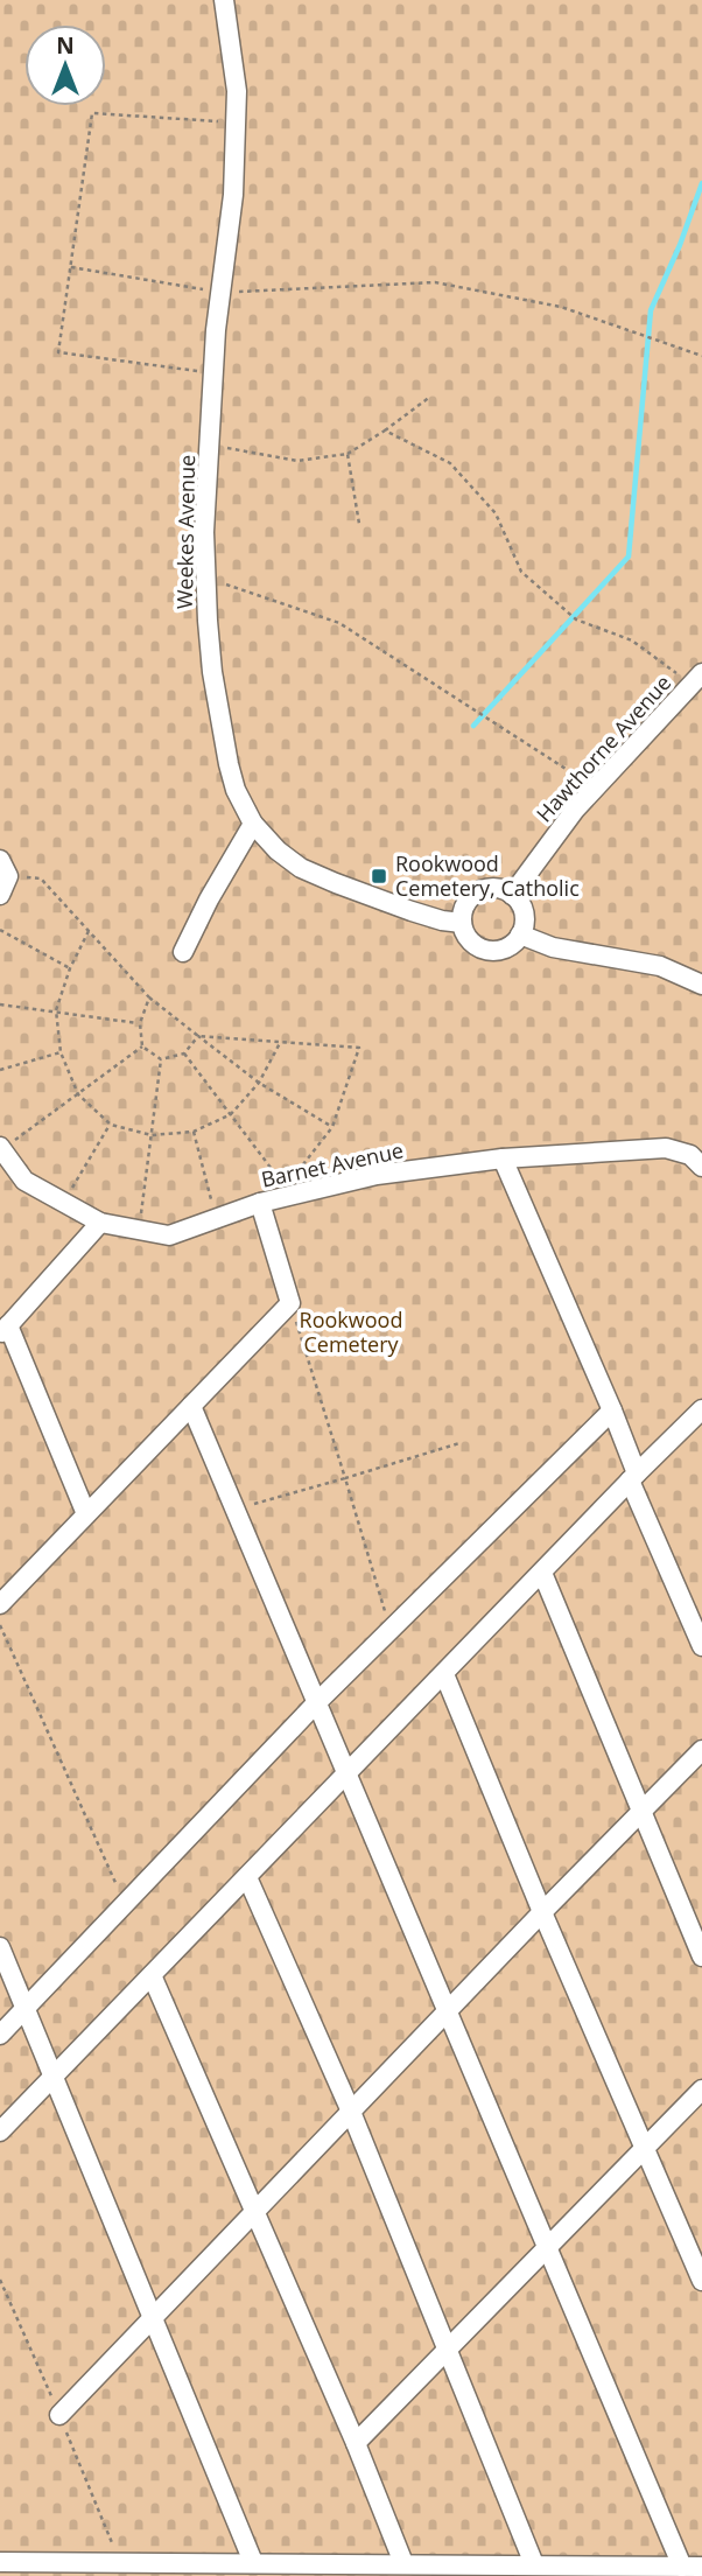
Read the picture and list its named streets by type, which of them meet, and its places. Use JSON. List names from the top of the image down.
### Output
{
  "streets": {
    "street": ["Weekes Avenue", "Hawthorne Avenue", "Barnet Avenue"]
  },
  "crossings": [
    ["Weekes Avenue", "Hawthorne Avenue"]
  ],
  "parks": ["Rookwood Cemetery"],
  "places": {
    "transit": ["Rookwood Cemetery, Catholic"]
  },
  "north": "top"
}
